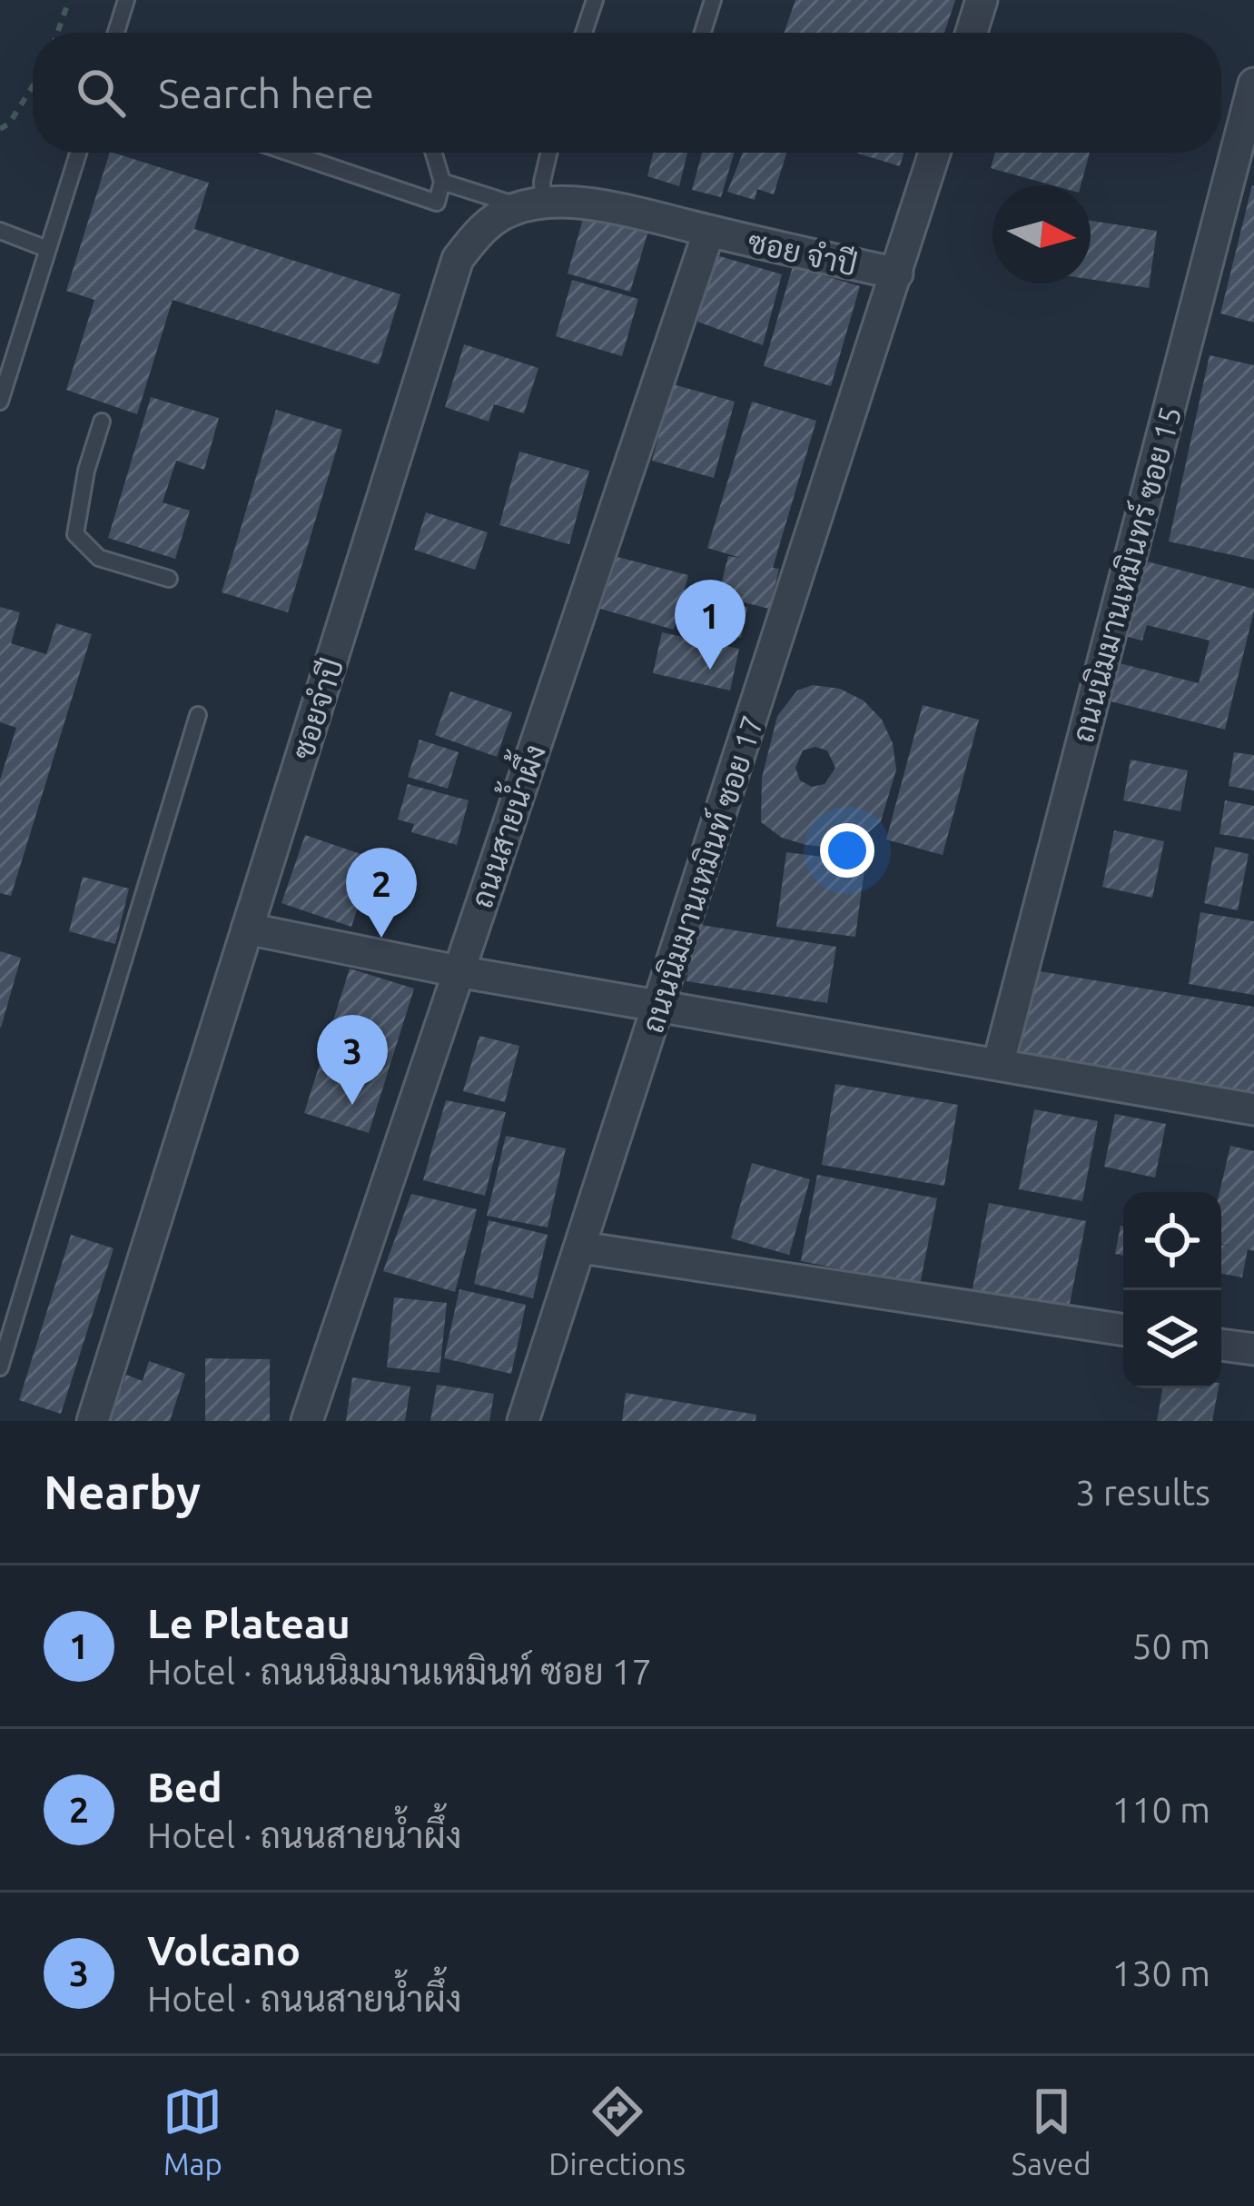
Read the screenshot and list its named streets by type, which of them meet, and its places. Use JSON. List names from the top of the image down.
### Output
{
  "streets": {
    "street": [
      "ซอย จำปี",
      "ถนนนิมมานเหมินทร์ ซอย 15",
      "ซอยจำปี",
      "ถนนสายน้ำผึ้ง",
      "ถนนนิมมานเหมินท์ ซอย 17"
    ]
  },
  "crossings": [
    ["ซอย จำปี", "ถนนสายน้ำผึ้ง"],
    ["ซอย จำปี", "ถนนนิมมานเหมินท์ ซอย 17"]
  ],
  "north": "right",
  "page": {
    "search": "Search here",
    "pins": ["1", "2", "3"],
    "heading": ["Nearby", "3 results"],
    "list": [
      {
        "mark": "1",
        "name": "Le Plateau",
        "note": "Hotel · ถนนนิมมานเหมินท์ ซอย 17",
        "value": "50 m"
      },
      {
        "mark": "2",
        "name": "Bed",
        "note": "Hotel · ถนนสายน้ำผึ้ง",
        "value": "110 m"
      },
      {
        "mark": "3",
        "name": "Volcano",
        "note": "Hotel · ถนนสายน้ำผึ้ง",
        "value": "130 m"
      }
    ],
    "nav": ["Map", "Directions", "Saved"]
  }
}
